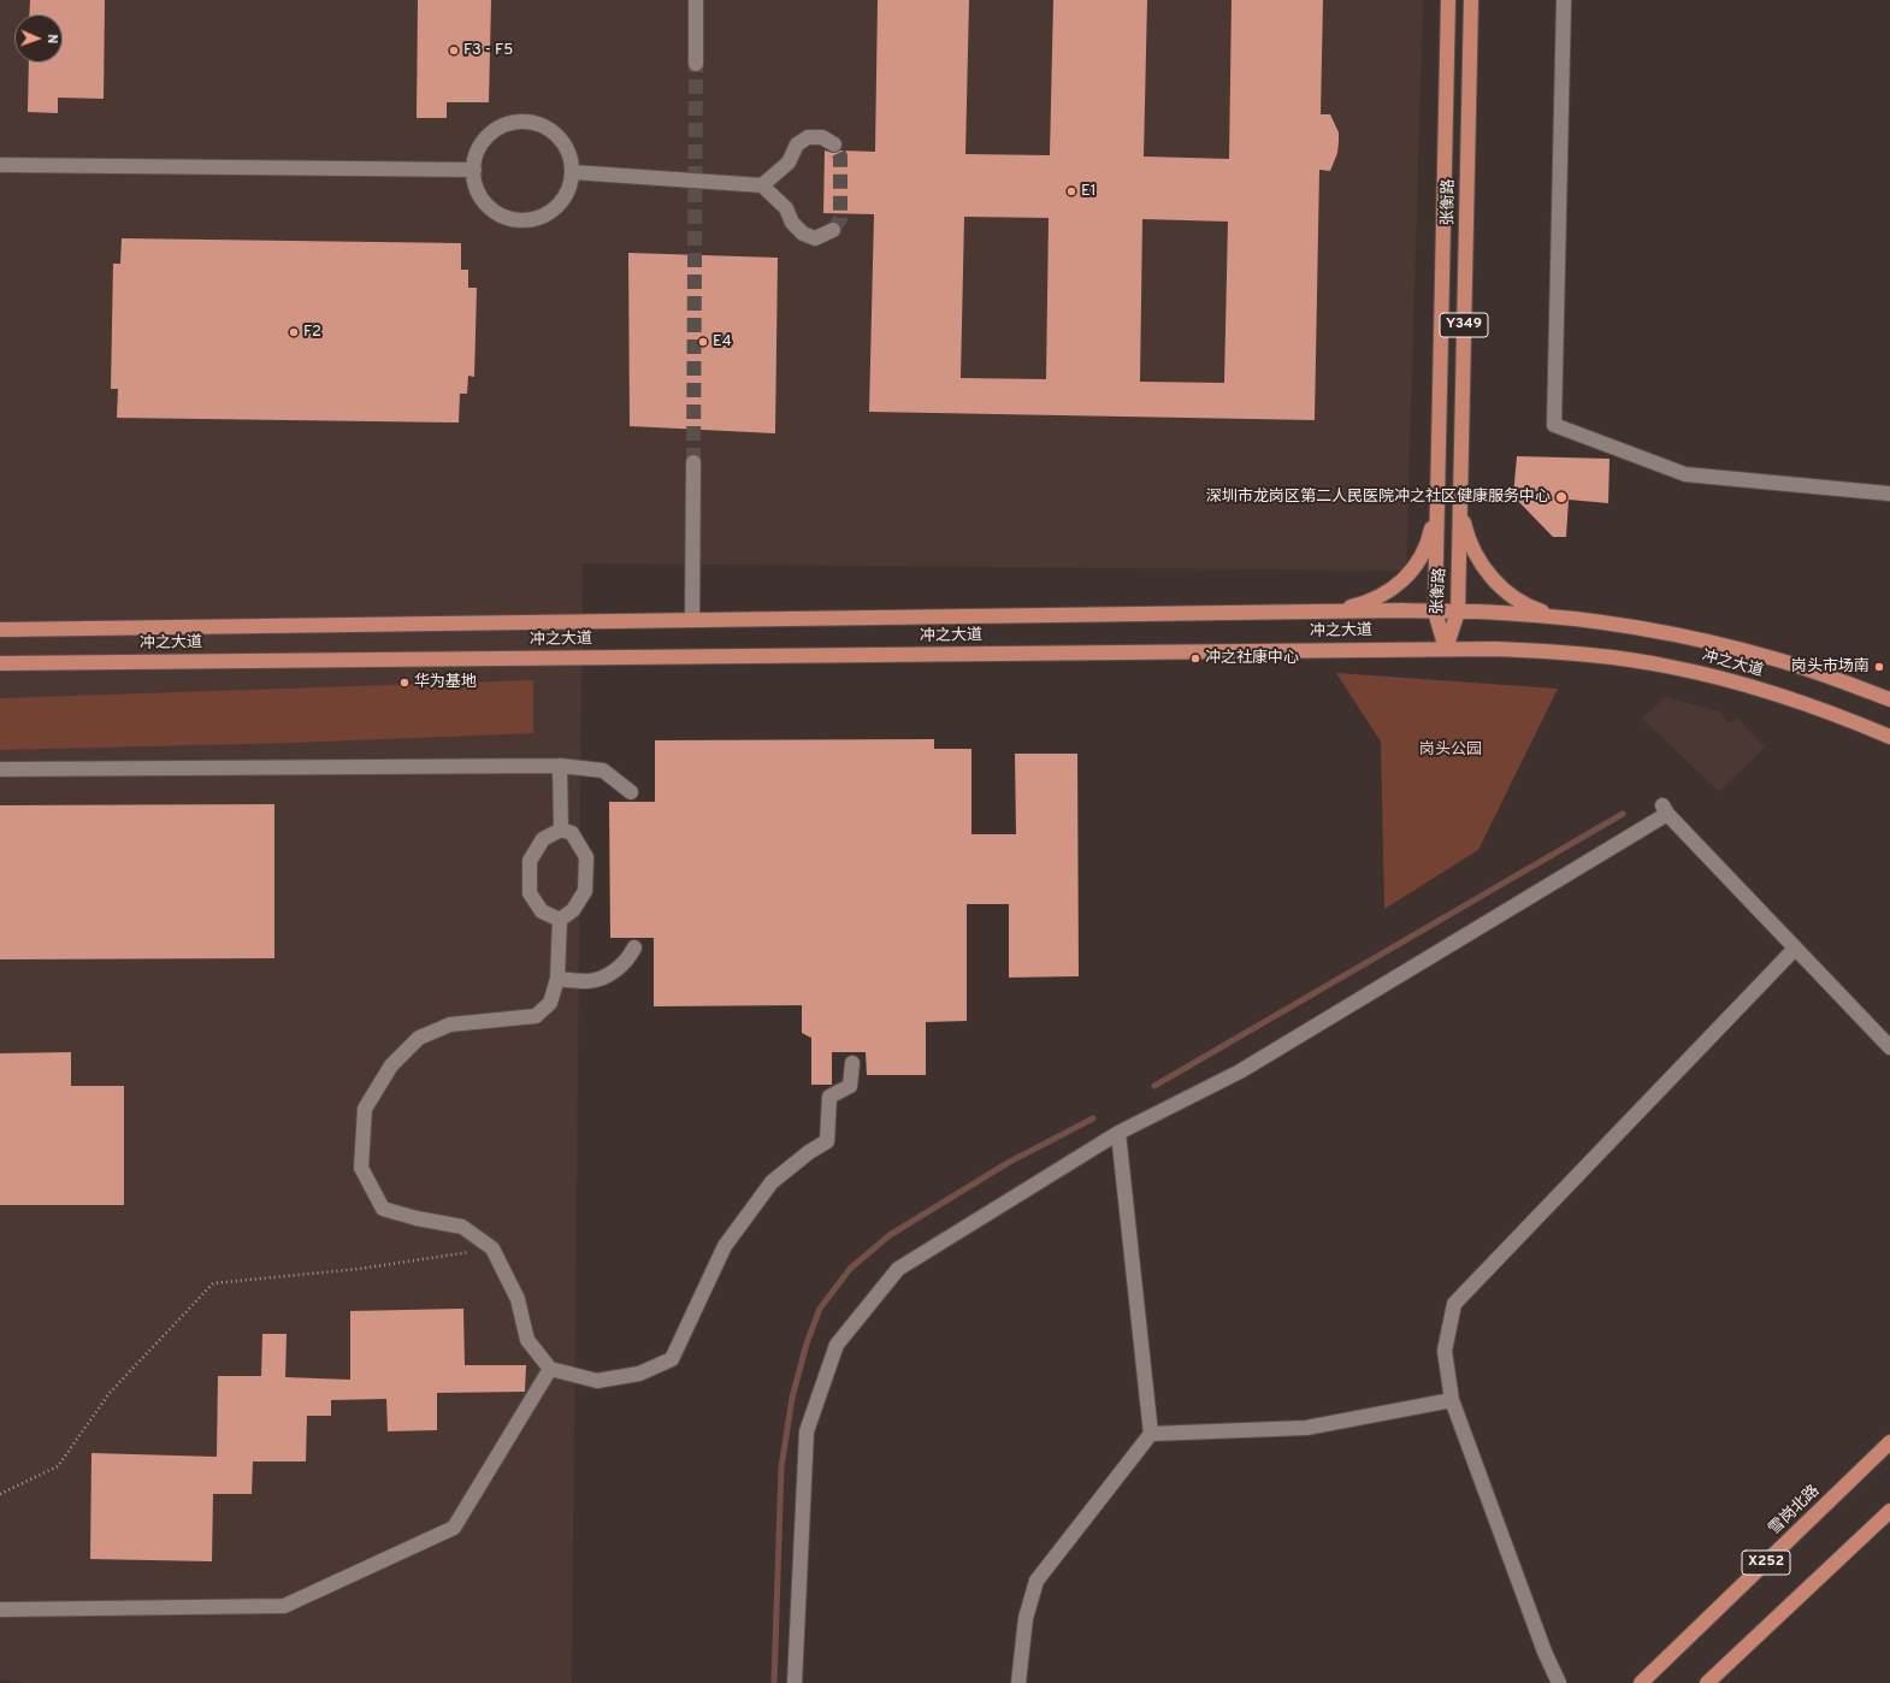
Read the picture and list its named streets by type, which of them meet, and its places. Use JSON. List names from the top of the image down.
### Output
{
  "streets": {
    "main road": [
      "张衡路",
      "Y349",
      "冲之大道",
      "雪岗北路",
      "X252"
    ]
  },
  "crossings": [
    ["张衡路", "冲之大道"]
  ],
  "parks": ["岗头公园"],
  "places": [
    "F3 - F5",
    "E1",
    "F2",
    "E4",
    "深圳市龙岗区第二人民医院冲之社区健康服务中心",
    "冲之社康中心",
    "岗头市场南",
    "华为基地"
  ],
  "north": "right"
}
